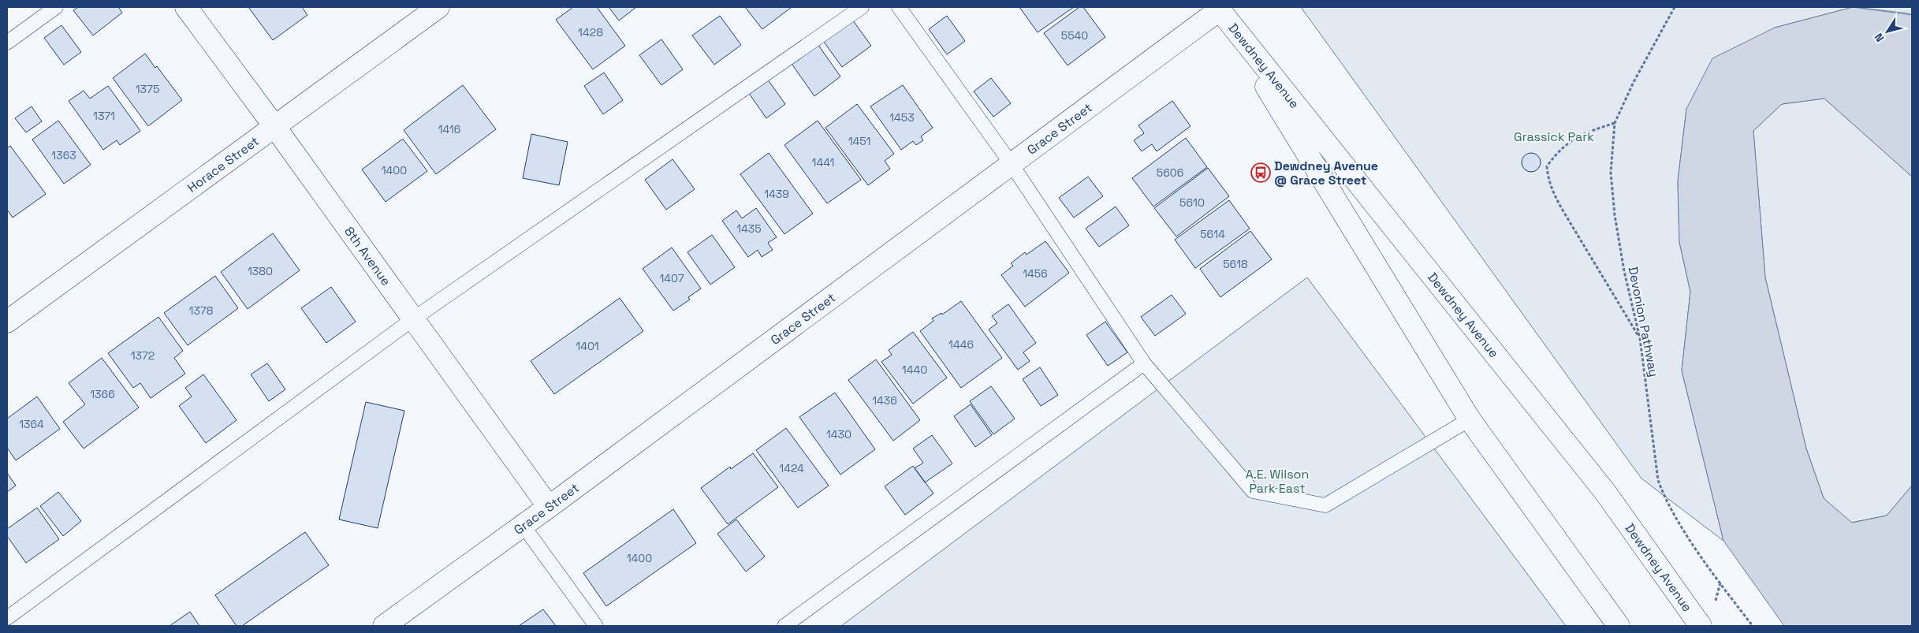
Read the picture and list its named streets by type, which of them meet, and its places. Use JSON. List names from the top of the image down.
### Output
{
  "streets": {
    "street": [
      "Dewdney Avenue",
      "Grace Street",
      "Horace Street",
      "8th Avenue"
    ],
    "path": ["Devonion Pathway"]
  },
  "crossings": [
    ["Dewdney Avenue", "Grace Street"],
    ["Grace Street", "8th Avenue"],
    ["Horace Street", "8th Avenue"]
  ],
  "parks": ["Grassick Park", "A.E. Wilson Park East"],
  "places": {
    "bus stop": ["Dewdney Avenue @ Grace Street"]
  },
  "house_numbers": [
    "1428",
    "5540",
    "1375",
    "1371",
    "1453",
    "1416",
    "1451",
    "1363",
    "1441",
    "1400",
    "5606",
    "1439",
    "5610",
    "1435",
    "5614",
    "5618",
    "1380",
    "1456",
    "1407",
    "1378",
    "1446",
    "1401",
    "1372",
    "1440",
    "1366",
    "1436",
    "1364",
    "1430",
    "1424",
    "1400"
  ],
  "north": "bottom left"
}
